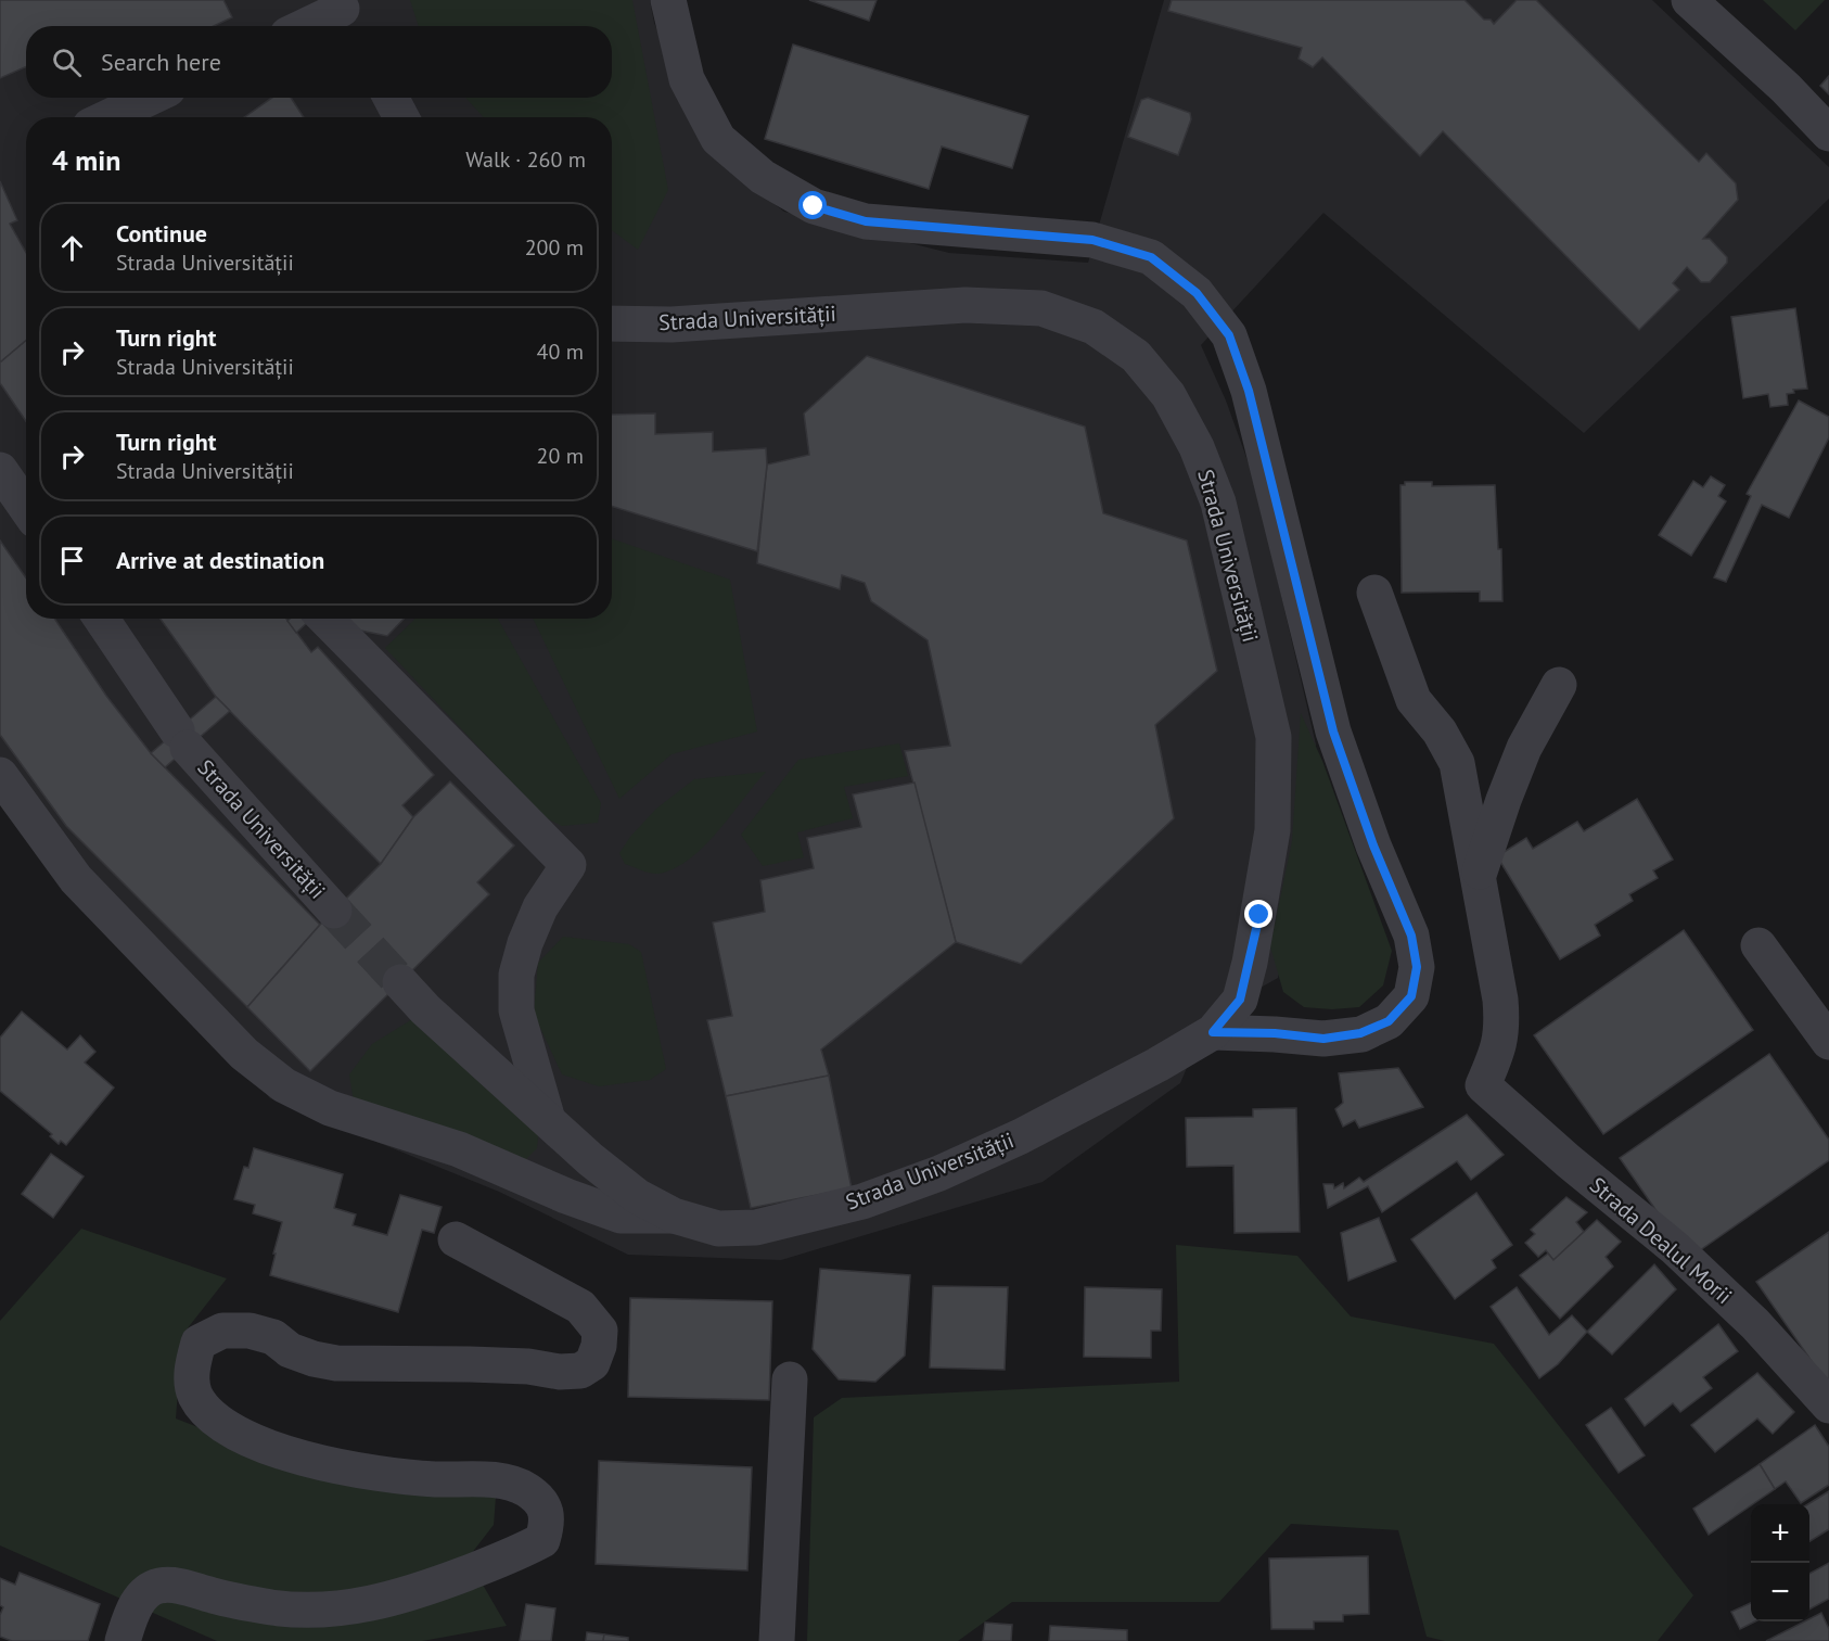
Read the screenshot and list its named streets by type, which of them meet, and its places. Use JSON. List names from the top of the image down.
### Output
{
  "streets": {
    "street": ["Strada Universității", "Strada Dealul Morii"]
  },
  "page": {
    "search": "Search here",
    "heading": ["4 min", "Walk · 260 m"],
    "list": [
      ["Continue", "Strada Universității", "200 m"],
      ["Turn right", "Strada Universității", "40 m"],
      ["Turn right", "Strada Universității", "20 m"],
      "Arrive at destination"
    ],
    "map_buttons": ["+", "−"]
  }
}
